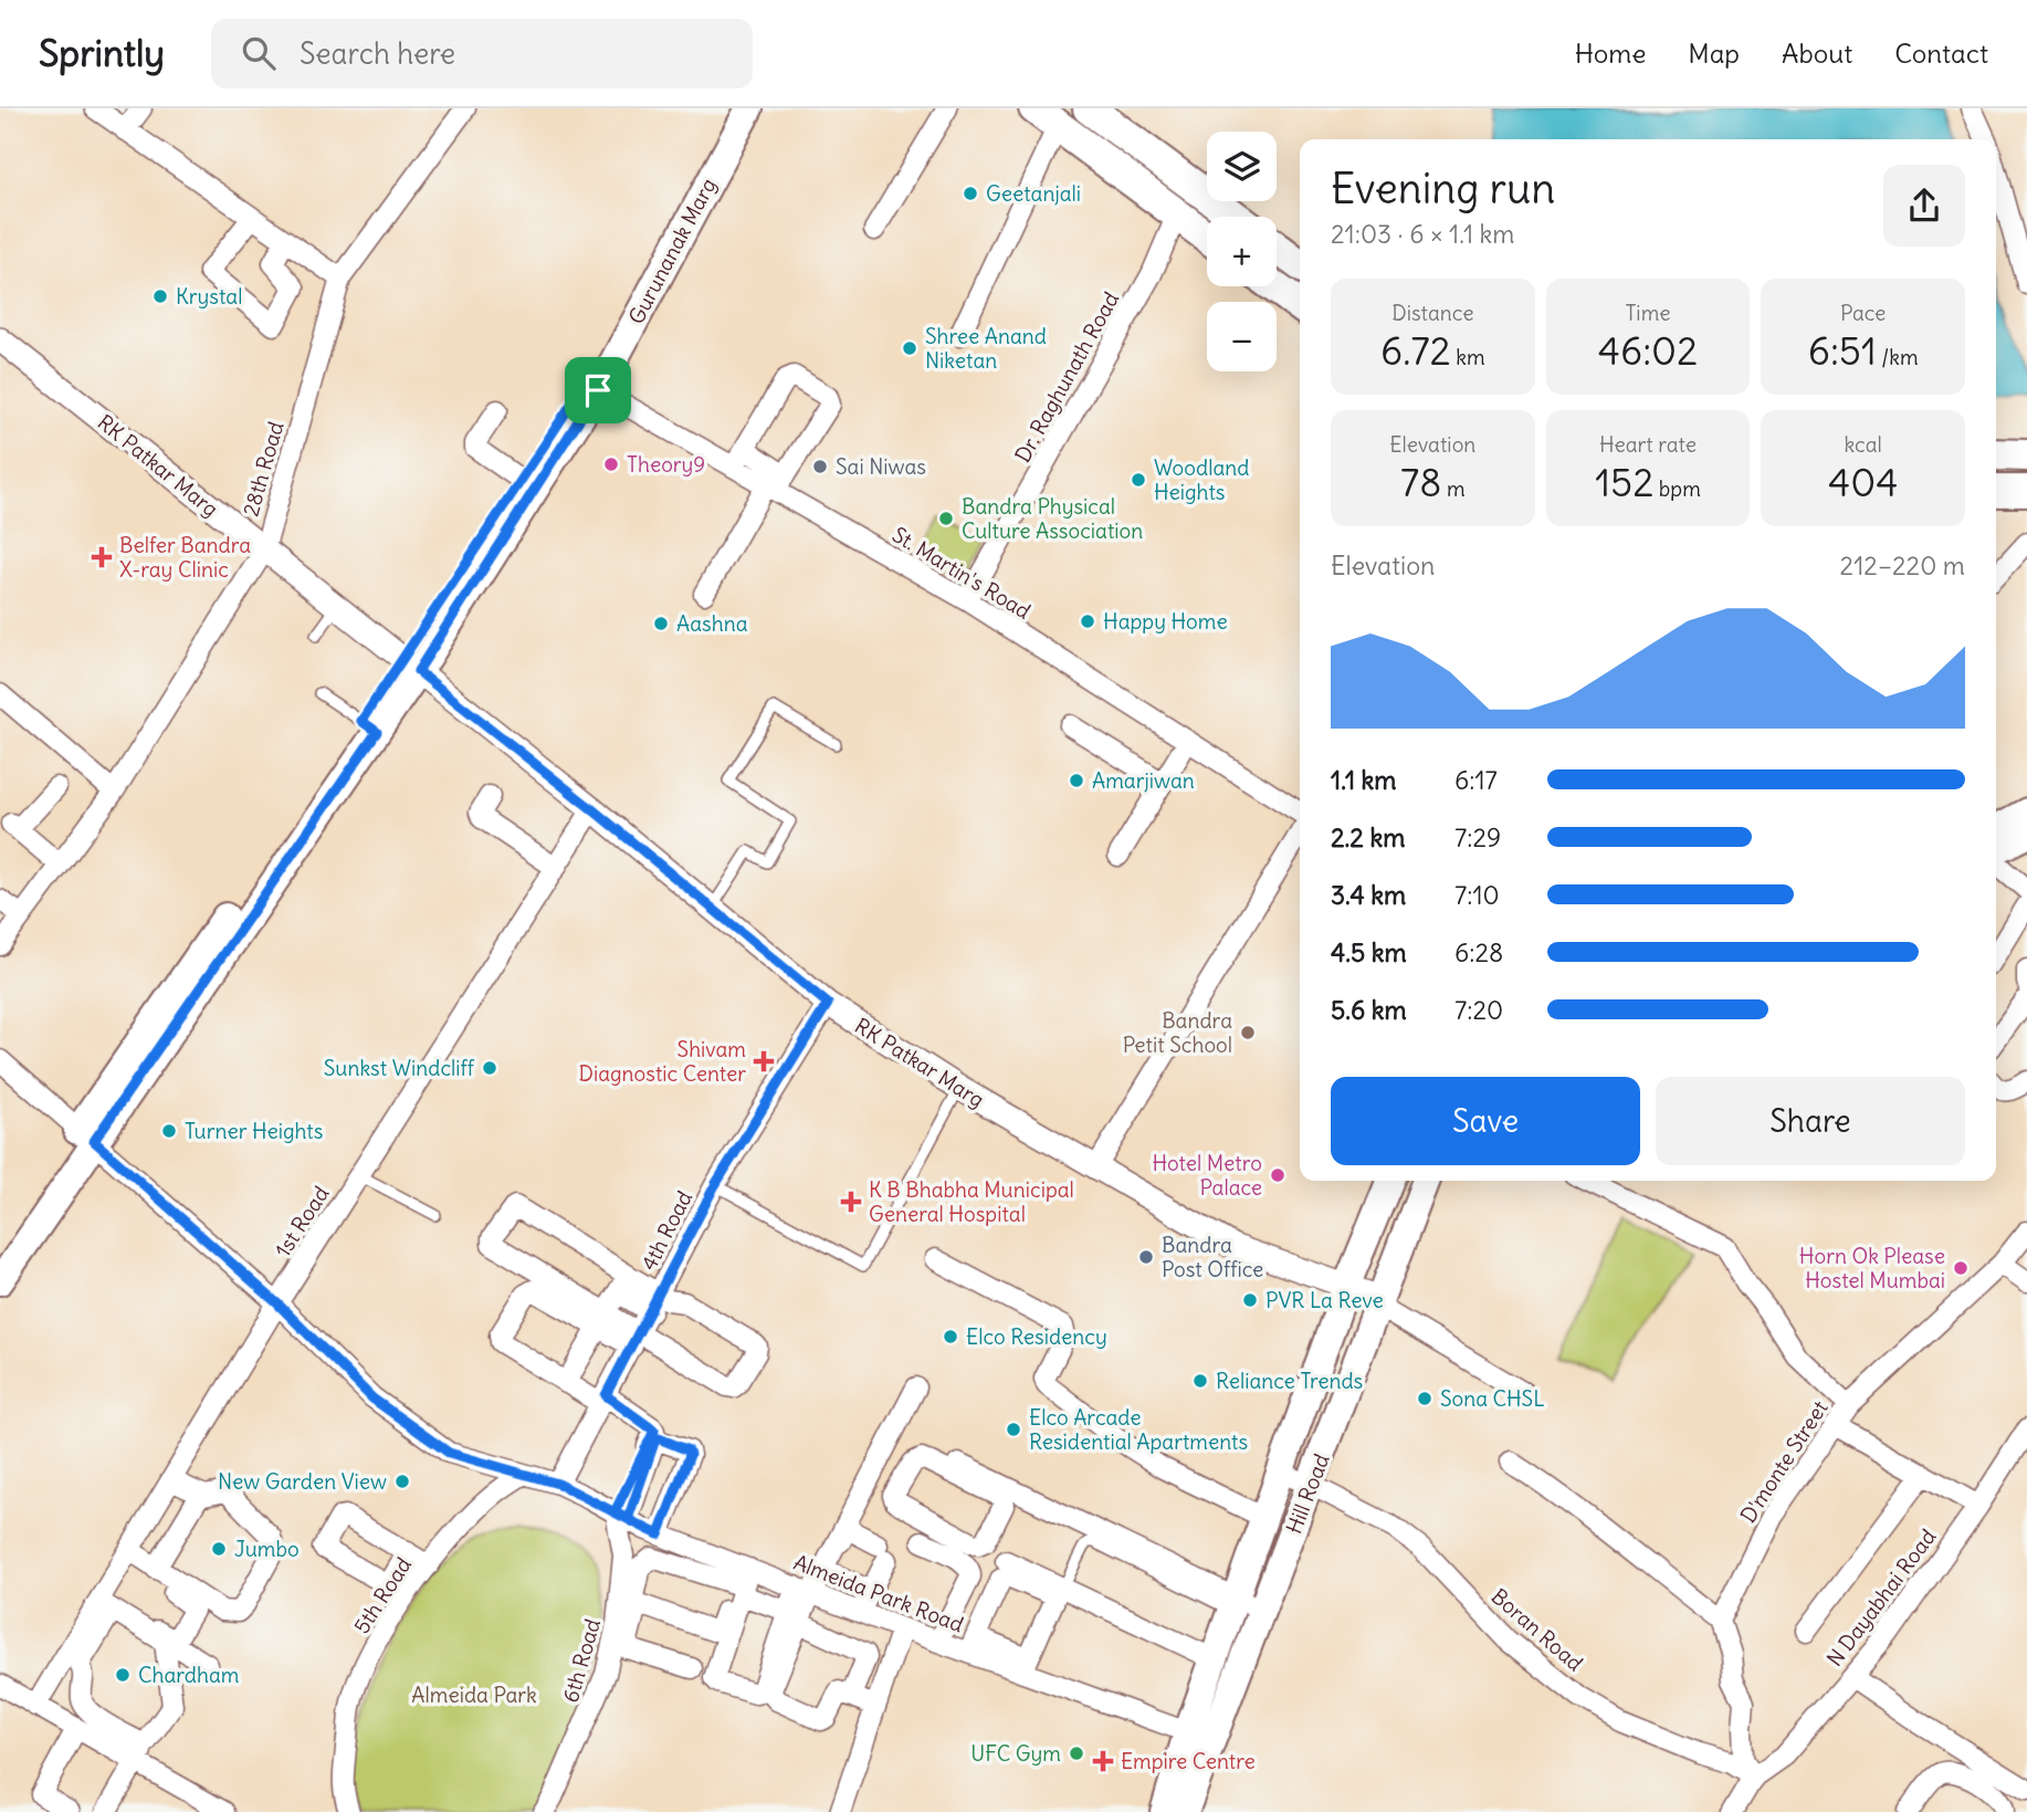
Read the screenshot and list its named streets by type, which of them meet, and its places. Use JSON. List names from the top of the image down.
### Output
{
  "streets": {
    "main road": ["Gurunanak Marg", "Hill Road"],
    "street": [
      "Dr. Raghunath Road",
      "RK Patkar Marg",
      "28th Road",
      "St. Martin's Road",
      "1st Road",
      "4th Road",
      "D'monte Street",
      "Almeida Park Road",
      "5th Road",
      "N Dayabhai Road",
      "Boran Road",
      "6th Road"
    ]
  },
  "crossings": [
    ["Gurunanak Marg", "RK Patkar Marg"],
    ["Gurunanak Marg", "St. Martin's Road"],
    ["Dr. Raghunath Road", "St. Martin's Road"],
    ["RK Patkar Marg", "28th Road"],
    ["RK Patkar Marg", "1st Road"],
    ["RK Patkar Marg", "4th Road"],
    ["RK Patkar Marg", "Hill Road"],
    ["4th Road", "Almeida Park Road"],
    ["Hill Road", "Almeida Park Road"],
    ["Hill Road", "Boran Road"],
    ["Almeida Park Road", "6th Road"],
    ["N Dayabhai Road", "Boran Road"]
  ],
  "parks": ["Almeida Park"],
  "places": {
    "other": [
      "Geetanjali",
      "Krystal",
      "Shree Anand Niketan",
      "Theory9",
      "Sai Niwas",
      "Woodland Heights",
      "Bandra Physical Culture Association",
      "Happy Home",
      "Aashna",
      "Amarjiwan",
      "Bandra Petit School",
      "Sunkst Windcliff",
      "Turner Heights",
      "Hotel Metro Palace",
      "Bandra Post Office",
      "Horn Ok Please Hostel Mumbai",
      "PVR La Reve",
      "Elco Residency",
      "Reliance Trends",
      "Sona CHSL",
      "Elco Arcade Residential Apartments",
      "New Garden View",
      "Jumbo",
      "Chardham",
      "UFC Gym"
    ],
    "health": [
      "Belfer Bandra X-ray Clinic",
      "Shivam Diagnostic Center",
      "K B Bhabha Municipal General Hospital",
      "Empire Centre"
    ]
  },
  "page": {
    "header": "Sprintly",
    "search": "Search here",
    "nav": [
      "Home",
      "Map",
      "About",
      "Contact"
    ],
    "map_buttons": ["+", "−"],
    "heading": ["Evening run", "21:03 · 6 × 1.1 km"],
    "stats": [
      ["Distance", "6.72 km"],
      ["Time", "46:02"],
      ["Pace", "6:51 /km"],
      ["Elevation", "78 m"],
      ["Heart rate", "152 bpm"],
      ["kcal", "404"]
    ],
    "chart": ["Elevation", "212–220 m"],
    "list": [
      {
        "name": "1.1 km",
        "note": "6:17"
      },
      {
        "name": "2.2 km",
        "note": "7:29"
      },
      {
        "name": "3.4 km",
        "note": "7:10"
      },
      {
        "name": "4.5 km",
        "note": "6:28"
      },
      {
        "name": "5.6 km",
        "note": "7:20"
      }
    ],
    "buttons": ["Save", "Share"]
  }
}
